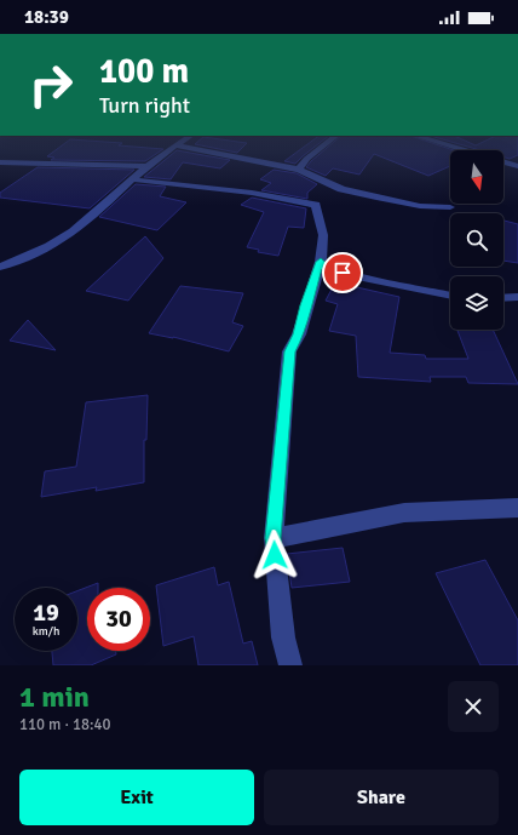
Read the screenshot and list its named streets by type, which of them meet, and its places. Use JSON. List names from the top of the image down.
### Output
{
  "north": "bottom",
  "page": {
    "status": "18:39",
    "turn": ["100 m", "Turn right"],
    "speed": "19 km/h",
    "limit": "30",
    "heading": ["1 min", "110 m · 18:40"],
    "buttons": ["Exit", "Share"]
  }
}
